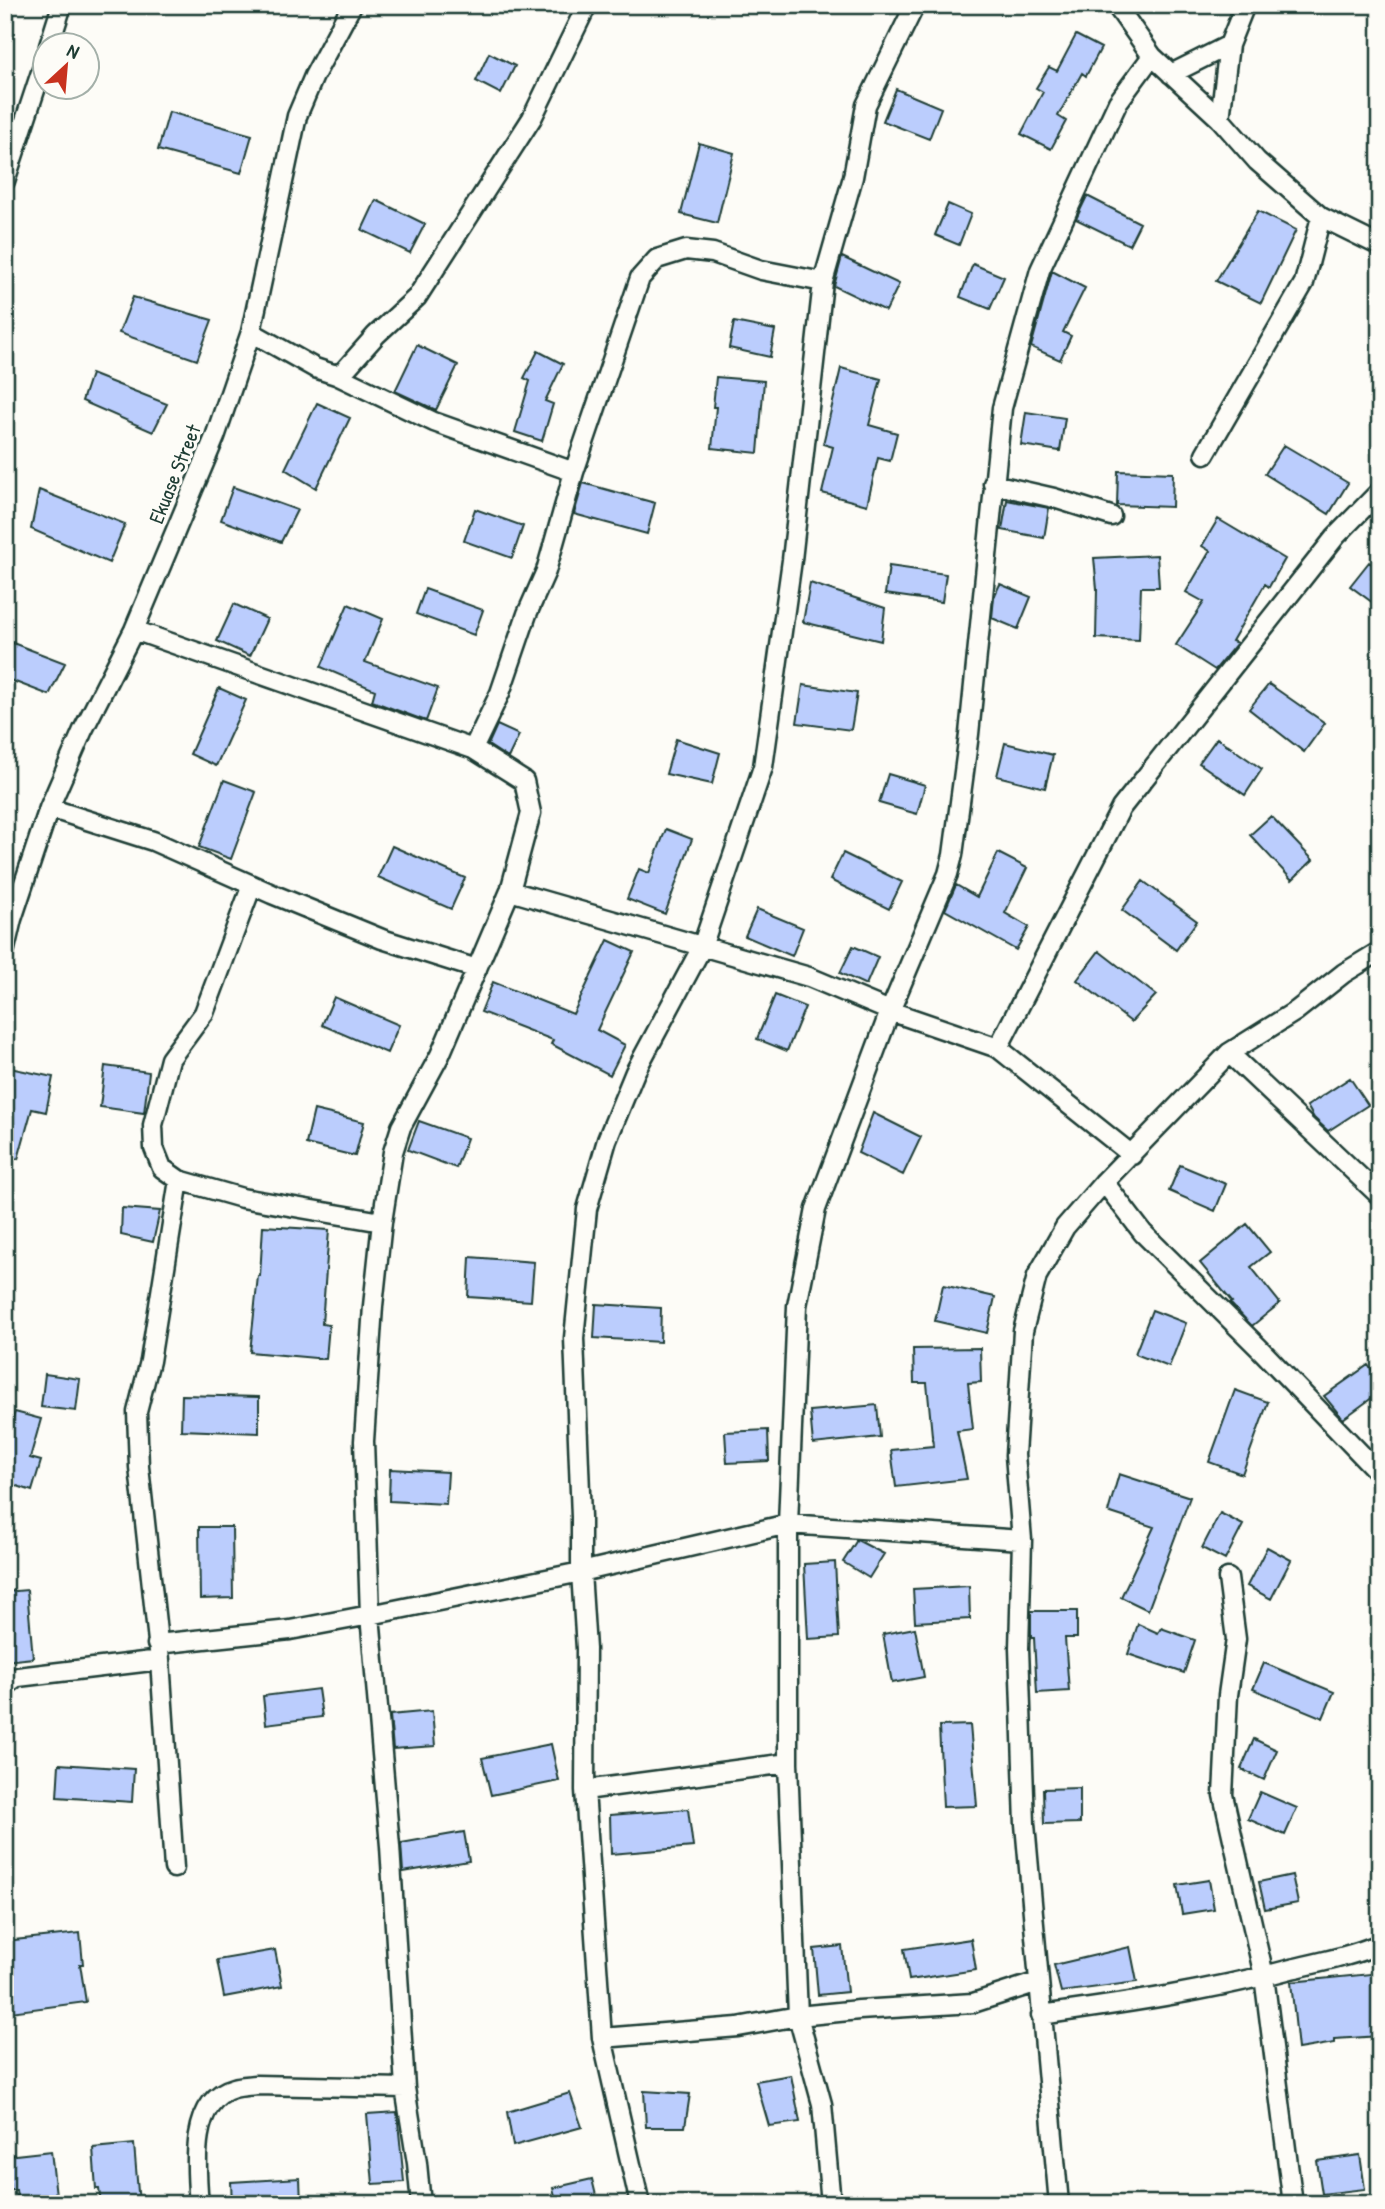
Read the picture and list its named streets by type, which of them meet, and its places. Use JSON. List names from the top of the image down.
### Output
{
  "streets": {
    "street": ["Ekuase Street"]
  },
  "north": "top right"
}
